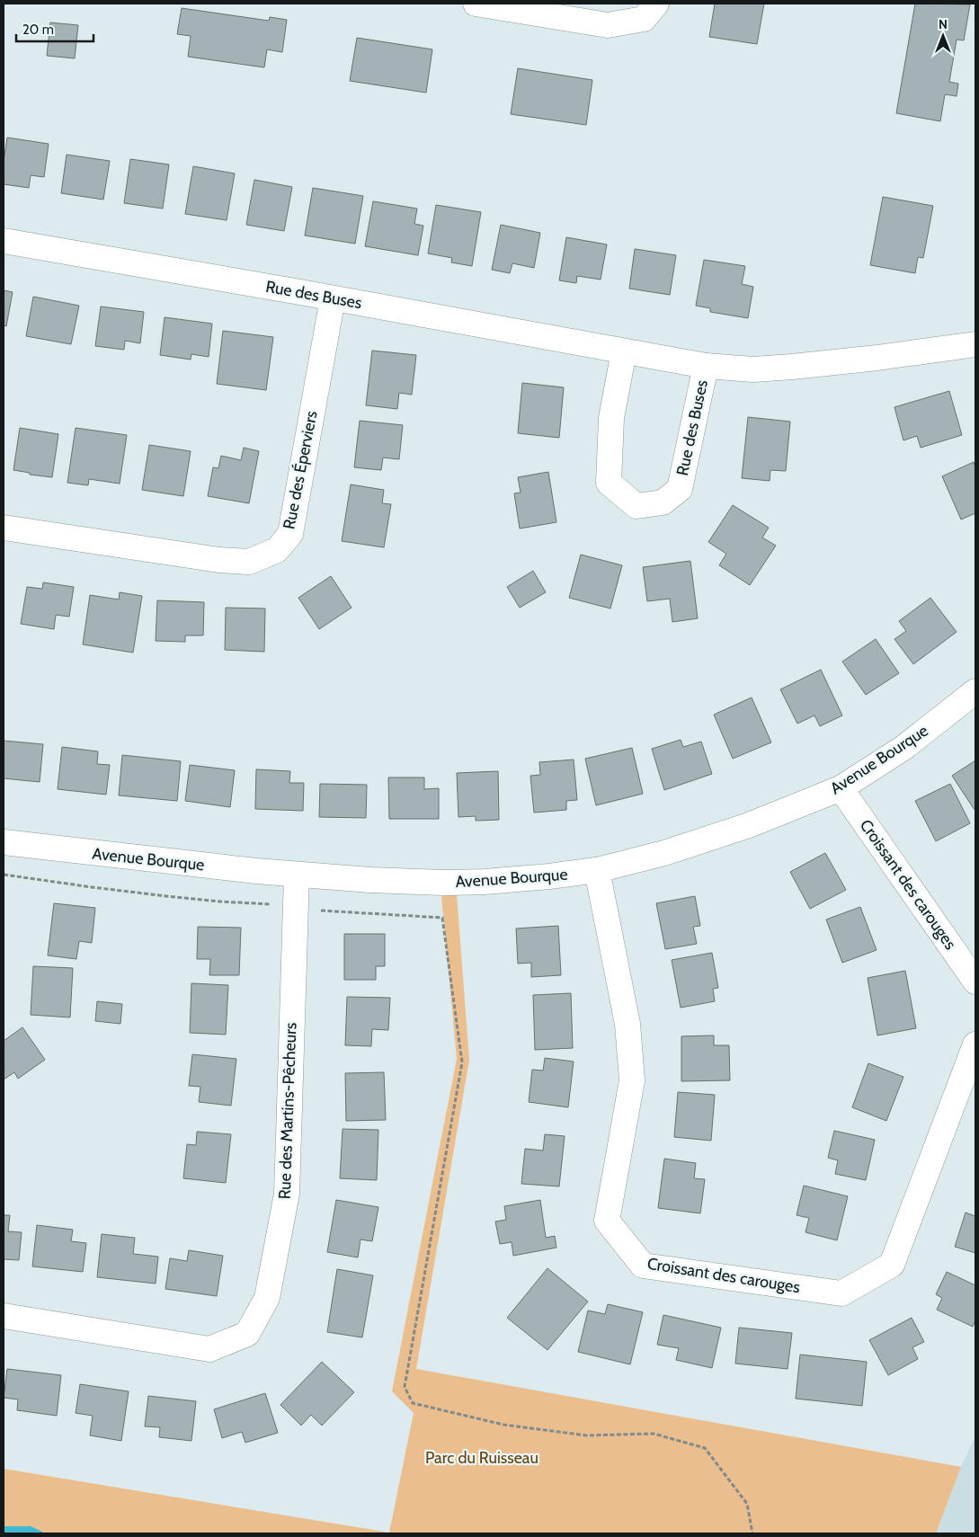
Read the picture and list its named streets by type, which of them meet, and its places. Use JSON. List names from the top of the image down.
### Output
{
  "streets": {
    "street": [
      "Rue des Buses",
      "Rue des Éperviers",
      "Avenue Bourque",
      "Croissant des carouges",
      "Rue des Martins-Pêcheurs"
    ]
  },
  "crossings": [
    ["Rue des Buses", "Rue des Éperviers"],
    ["Avenue Bourque", "Croissant des carouges"],
    ["Avenue Bourque", "Rue des Martins-Pêcheurs"]
  ],
  "parks": ["Parc du Ruisseau"],
  "scale_bar": "20 m",
  "north": "top"
}
